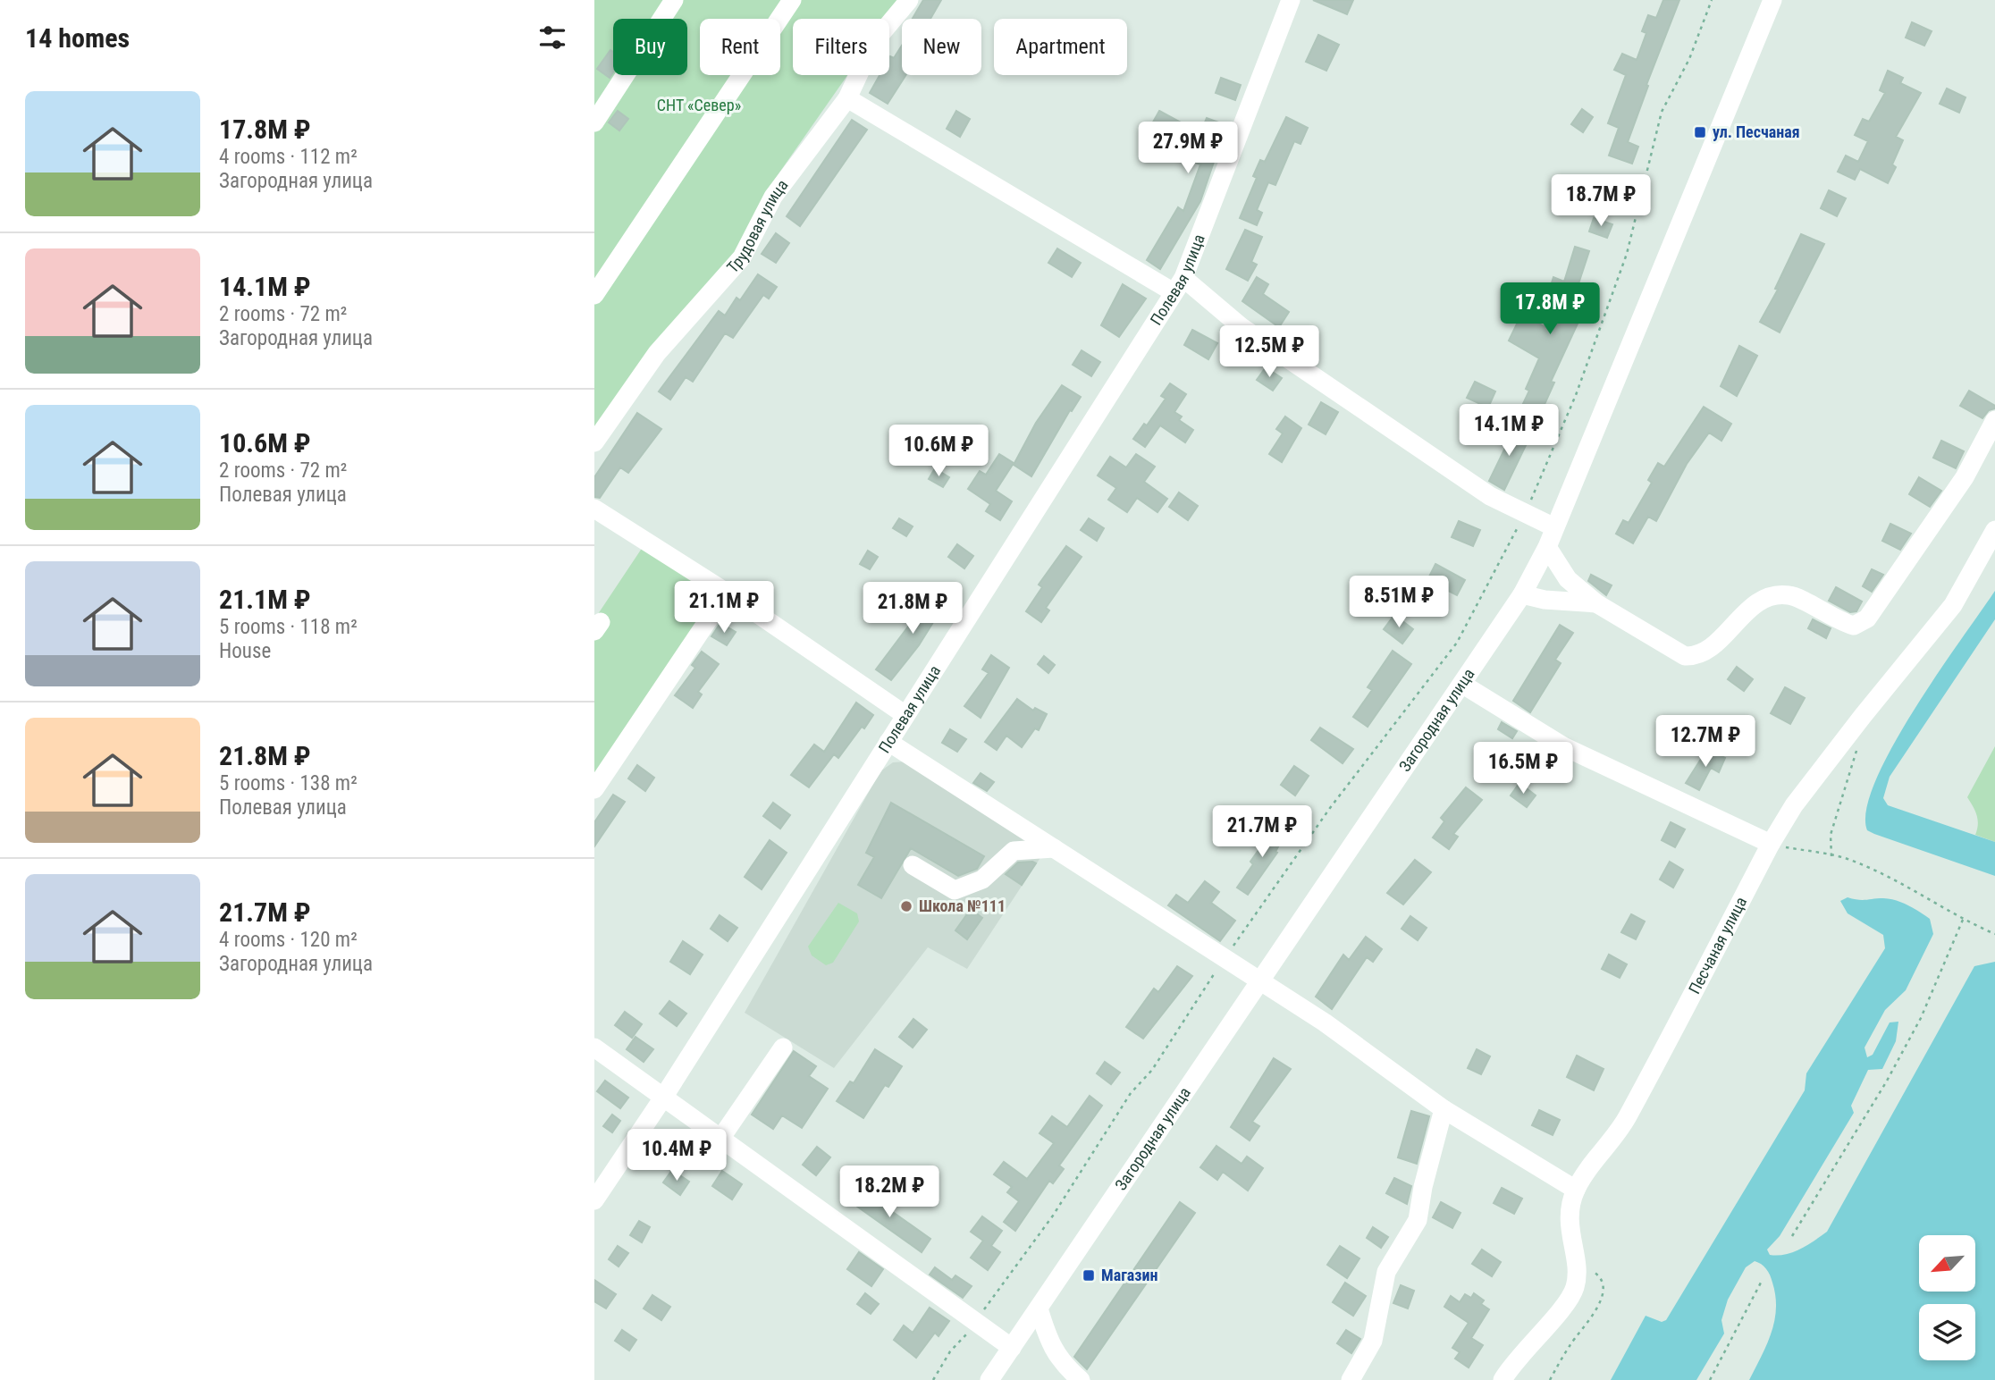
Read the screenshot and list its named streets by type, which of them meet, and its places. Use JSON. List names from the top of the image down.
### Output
{
  "streets": {
    "street": [
      "Трудовая улица",
      "Полевая улица",
      "Загородная улица",
      "Песчаная улица"
    ]
  },
  "parks": ["СНТ «Север»"],
  "places": {
    "transit": ["ул. Песчаная", "Магазин"],
    "other": ["Школа №111"]
  },
  "north": "bottom left",
  "page": {
    "heading": "14 homes",
    "chip": [
      "Buy",
      "Rent",
      "Filters",
      "New",
      "Apartment"
    ],
    "list": [
      {
        "name": "17.8M ₽",
        "note": "4 rooms · 112 m² · Загородная улица"
      },
      {
        "name": "14.1M ₽",
        "note": "2 rooms · 72 m² · Загородная улица"
      },
      {
        "name": "10.6M ₽",
        "note": "2 rooms · 72 m² · Полевая улица"
      },
      {
        "name": "21.1M ₽",
        "note": "5 rooms · 118 m² · House"
      },
      {
        "name": "21.8M ₽",
        "note": "5 rooms · 138 m² · Полевая улица"
      },
      {
        "name": "21.7M ₽",
        "note": "4 rooms · 120 m² · Загородная улица"
      }
    ],
    "price": [
      "27.9M ₽",
      "18.7M ₽",
      "17.8M ₽",
      "12.5M ₽",
      "14.1M ₽",
      "10.6M ₽",
      "8.51M ₽",
      "21.1M ₽",
      "21.8M ₽",
      "12.7M ₽",
      "16.5M ₽",
      "21.7M ₽",
      "10.4M ₽",
      "18.2M ₽"
    ]
  }
}
